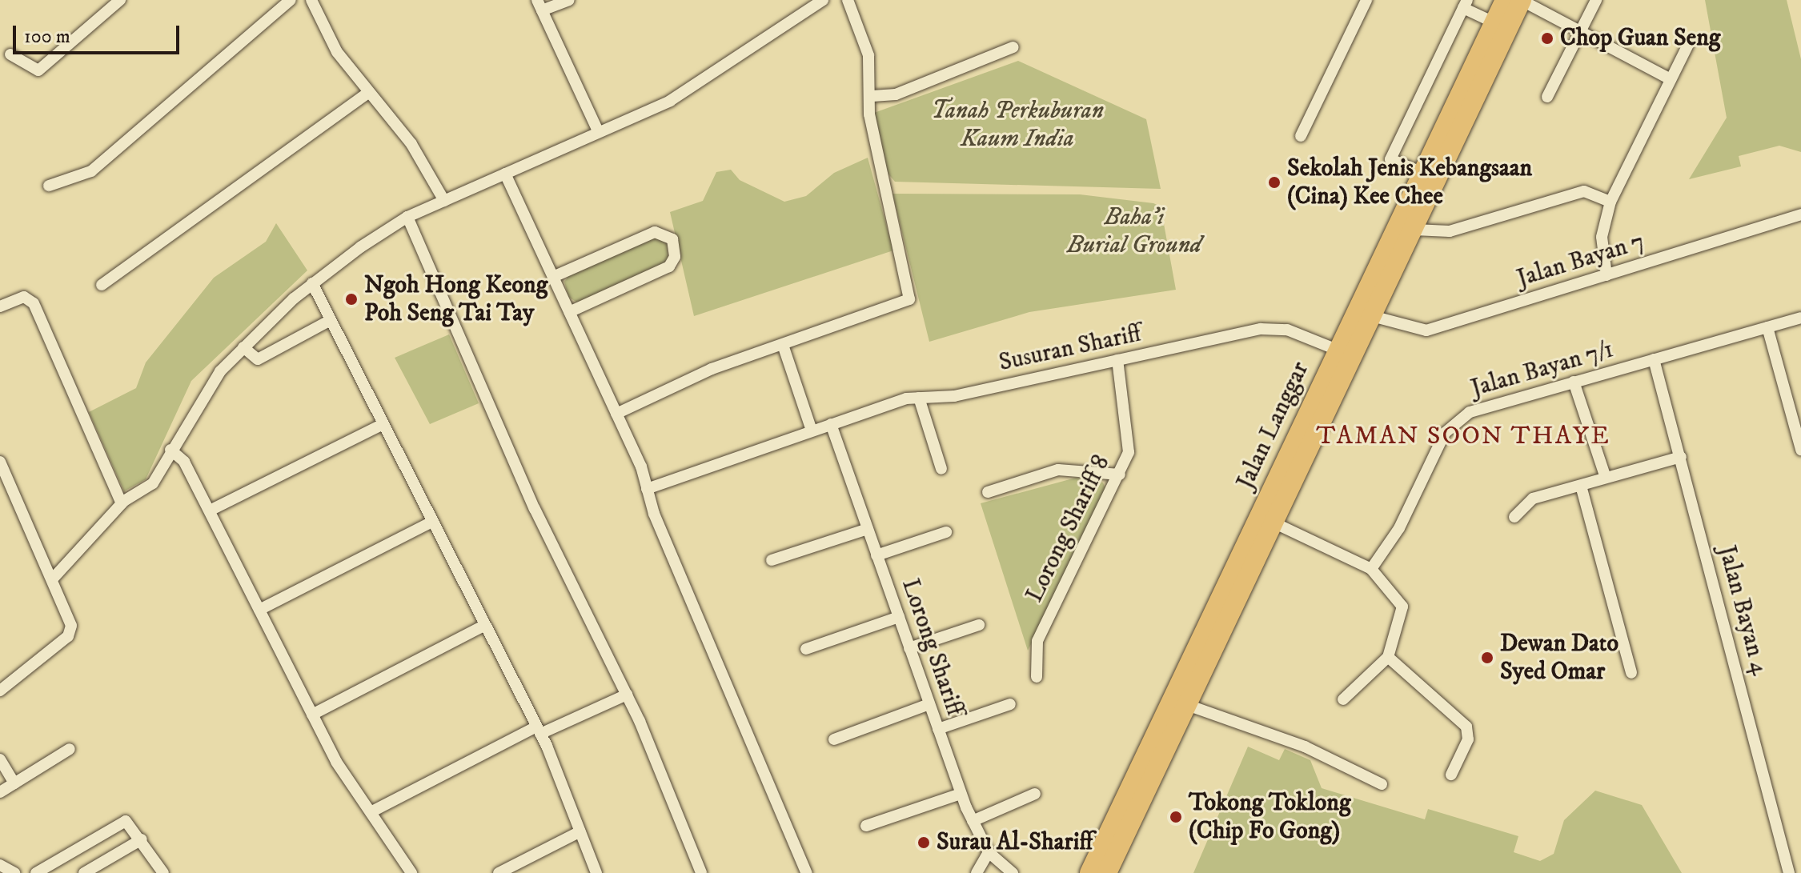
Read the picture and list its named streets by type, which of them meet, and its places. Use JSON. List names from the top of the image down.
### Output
{
  "streets": {
    "main road": ["Jalan Langgar"],
    "street": [
      "Jalan Bayan 7",
      "Susuran Shariff",
      "Jalan Bayan 7/1",
      "Lorong Shariff 8",
      "Jalan Bayan 4",
      "Lorong Shariff"
    ]
  },
  "crossings": [
    ["Jalan Bayan 7", "Jalan Langgar"],
    ["Susuran Shariff", "Jalan Langgar"],
    ["Susuran Shariff", "Lorong Shariff 8"],
    ["Susuran Shariff", "Lorong Shariff"],
    ["Jalan Bayan 7/1", "Jalan Bayan 4"]
  ],
  "districts": ["TAMAN SOON THAYE"],
  "parks": ["Tanah Perkuburan Kaum India", "Baha'i Burial Ground"],
  "places": [
    "Chop Guan Seng",
    "Sekolah Jenis Kebangsaan (Cina) Kee Chee",
    "Ngoh Hong Keong Poh Seng Tai Tay",
    "Dewan Dato Syed Omar",
    "Tokong Toklong (Chip Fo Gong)",
    "Surau Al-Shariff"
  ],
  "scale_bar": "100 m"
}
